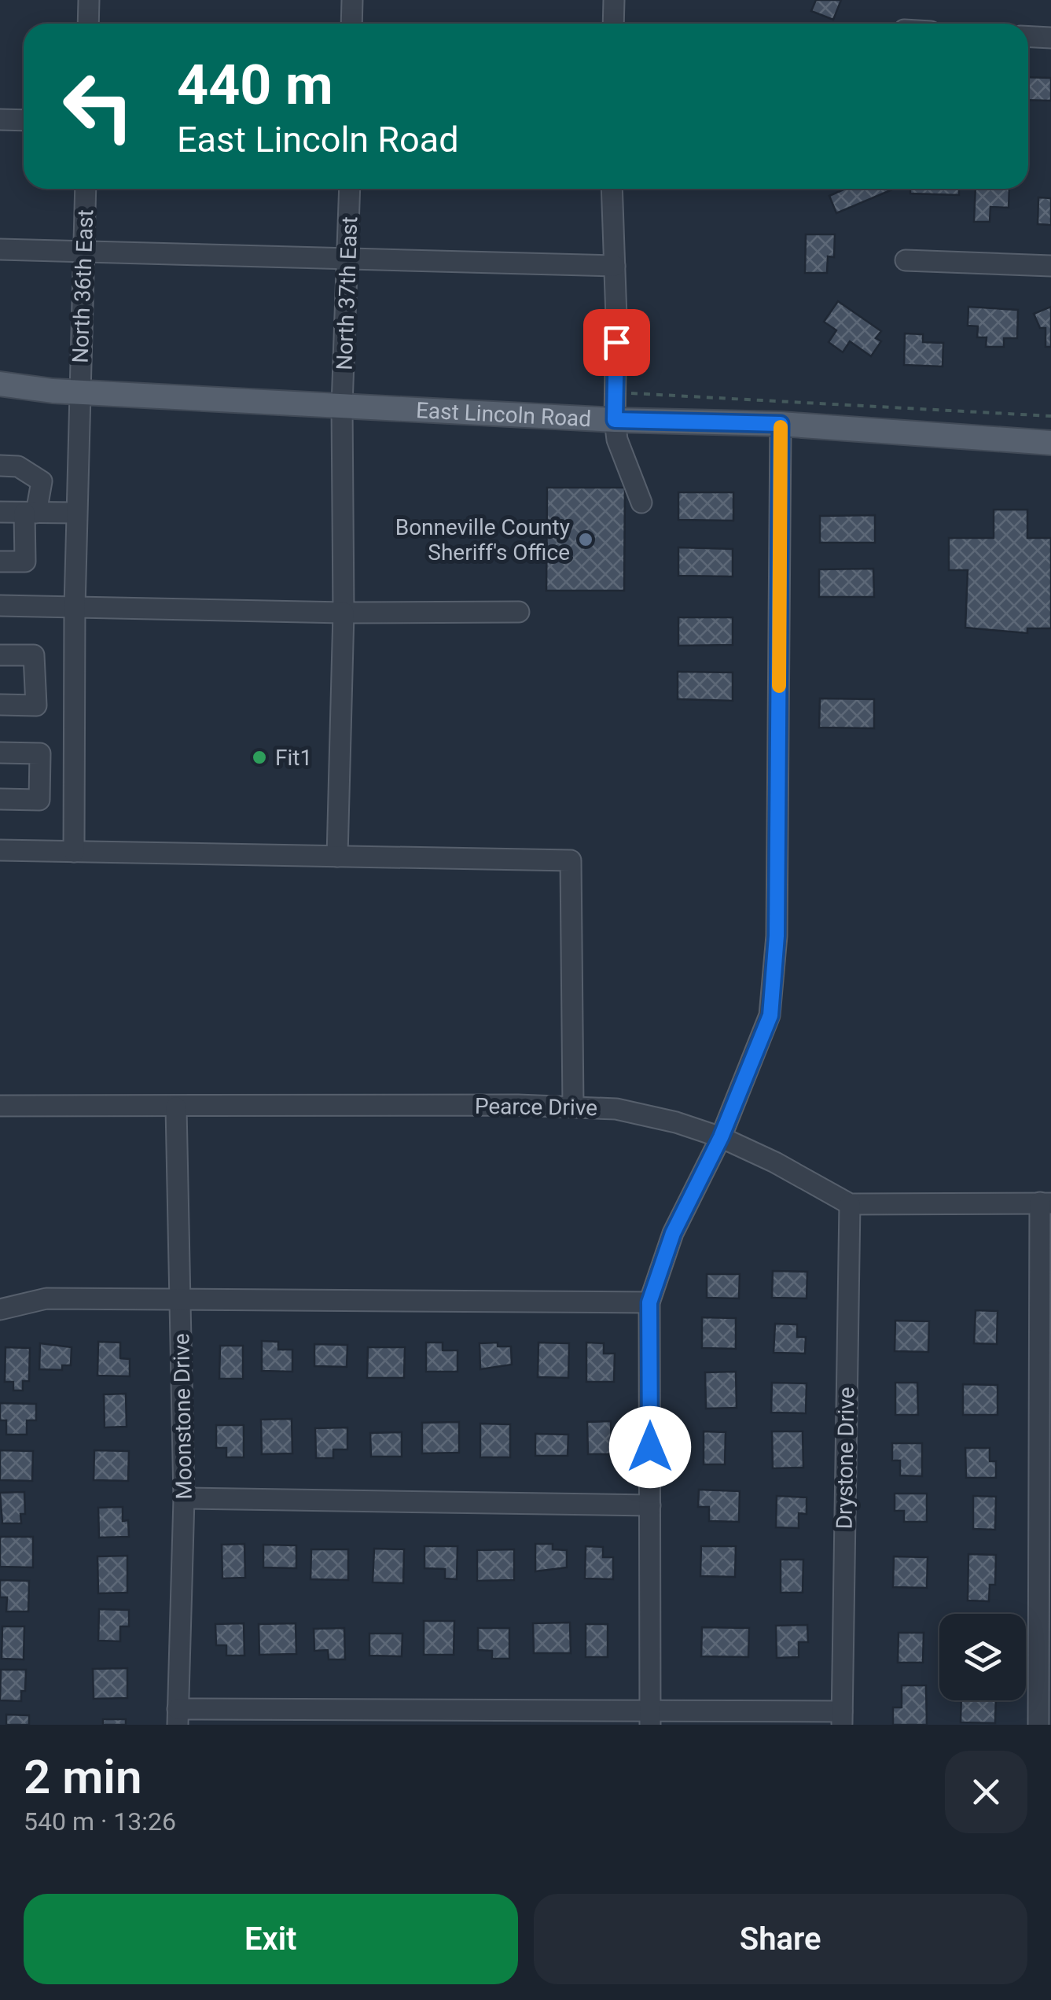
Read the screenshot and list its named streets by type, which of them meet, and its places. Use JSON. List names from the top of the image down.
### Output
{
  "streets": {
    "main road": ["East Lincoln Road"],
    "street": [
      "North 36th East",
      "North 37th East",
      "Pearce Drive",
      "Moonstone Drive",
      "Drystone Drive"
    ]
  },
  "crossings": [
    ["North 36th East", "East Lincoln Road"],
    ["North 37th East", "East Lincoln Road"],
    ["Pearce Drive", "Moonstone Drive"],
    ["Pearce Drive", "Drystone Drive"]
  ],
  "places": ["Bonneville County Sheriff's Office", "Fit1"],
  "page": {
    "turn": ["440 m", "East Lincoln Road"],
    "heading": ["2 min", "540 m · 13:26"],
    "buttons": ["Exit", "Share"]
  }
}
